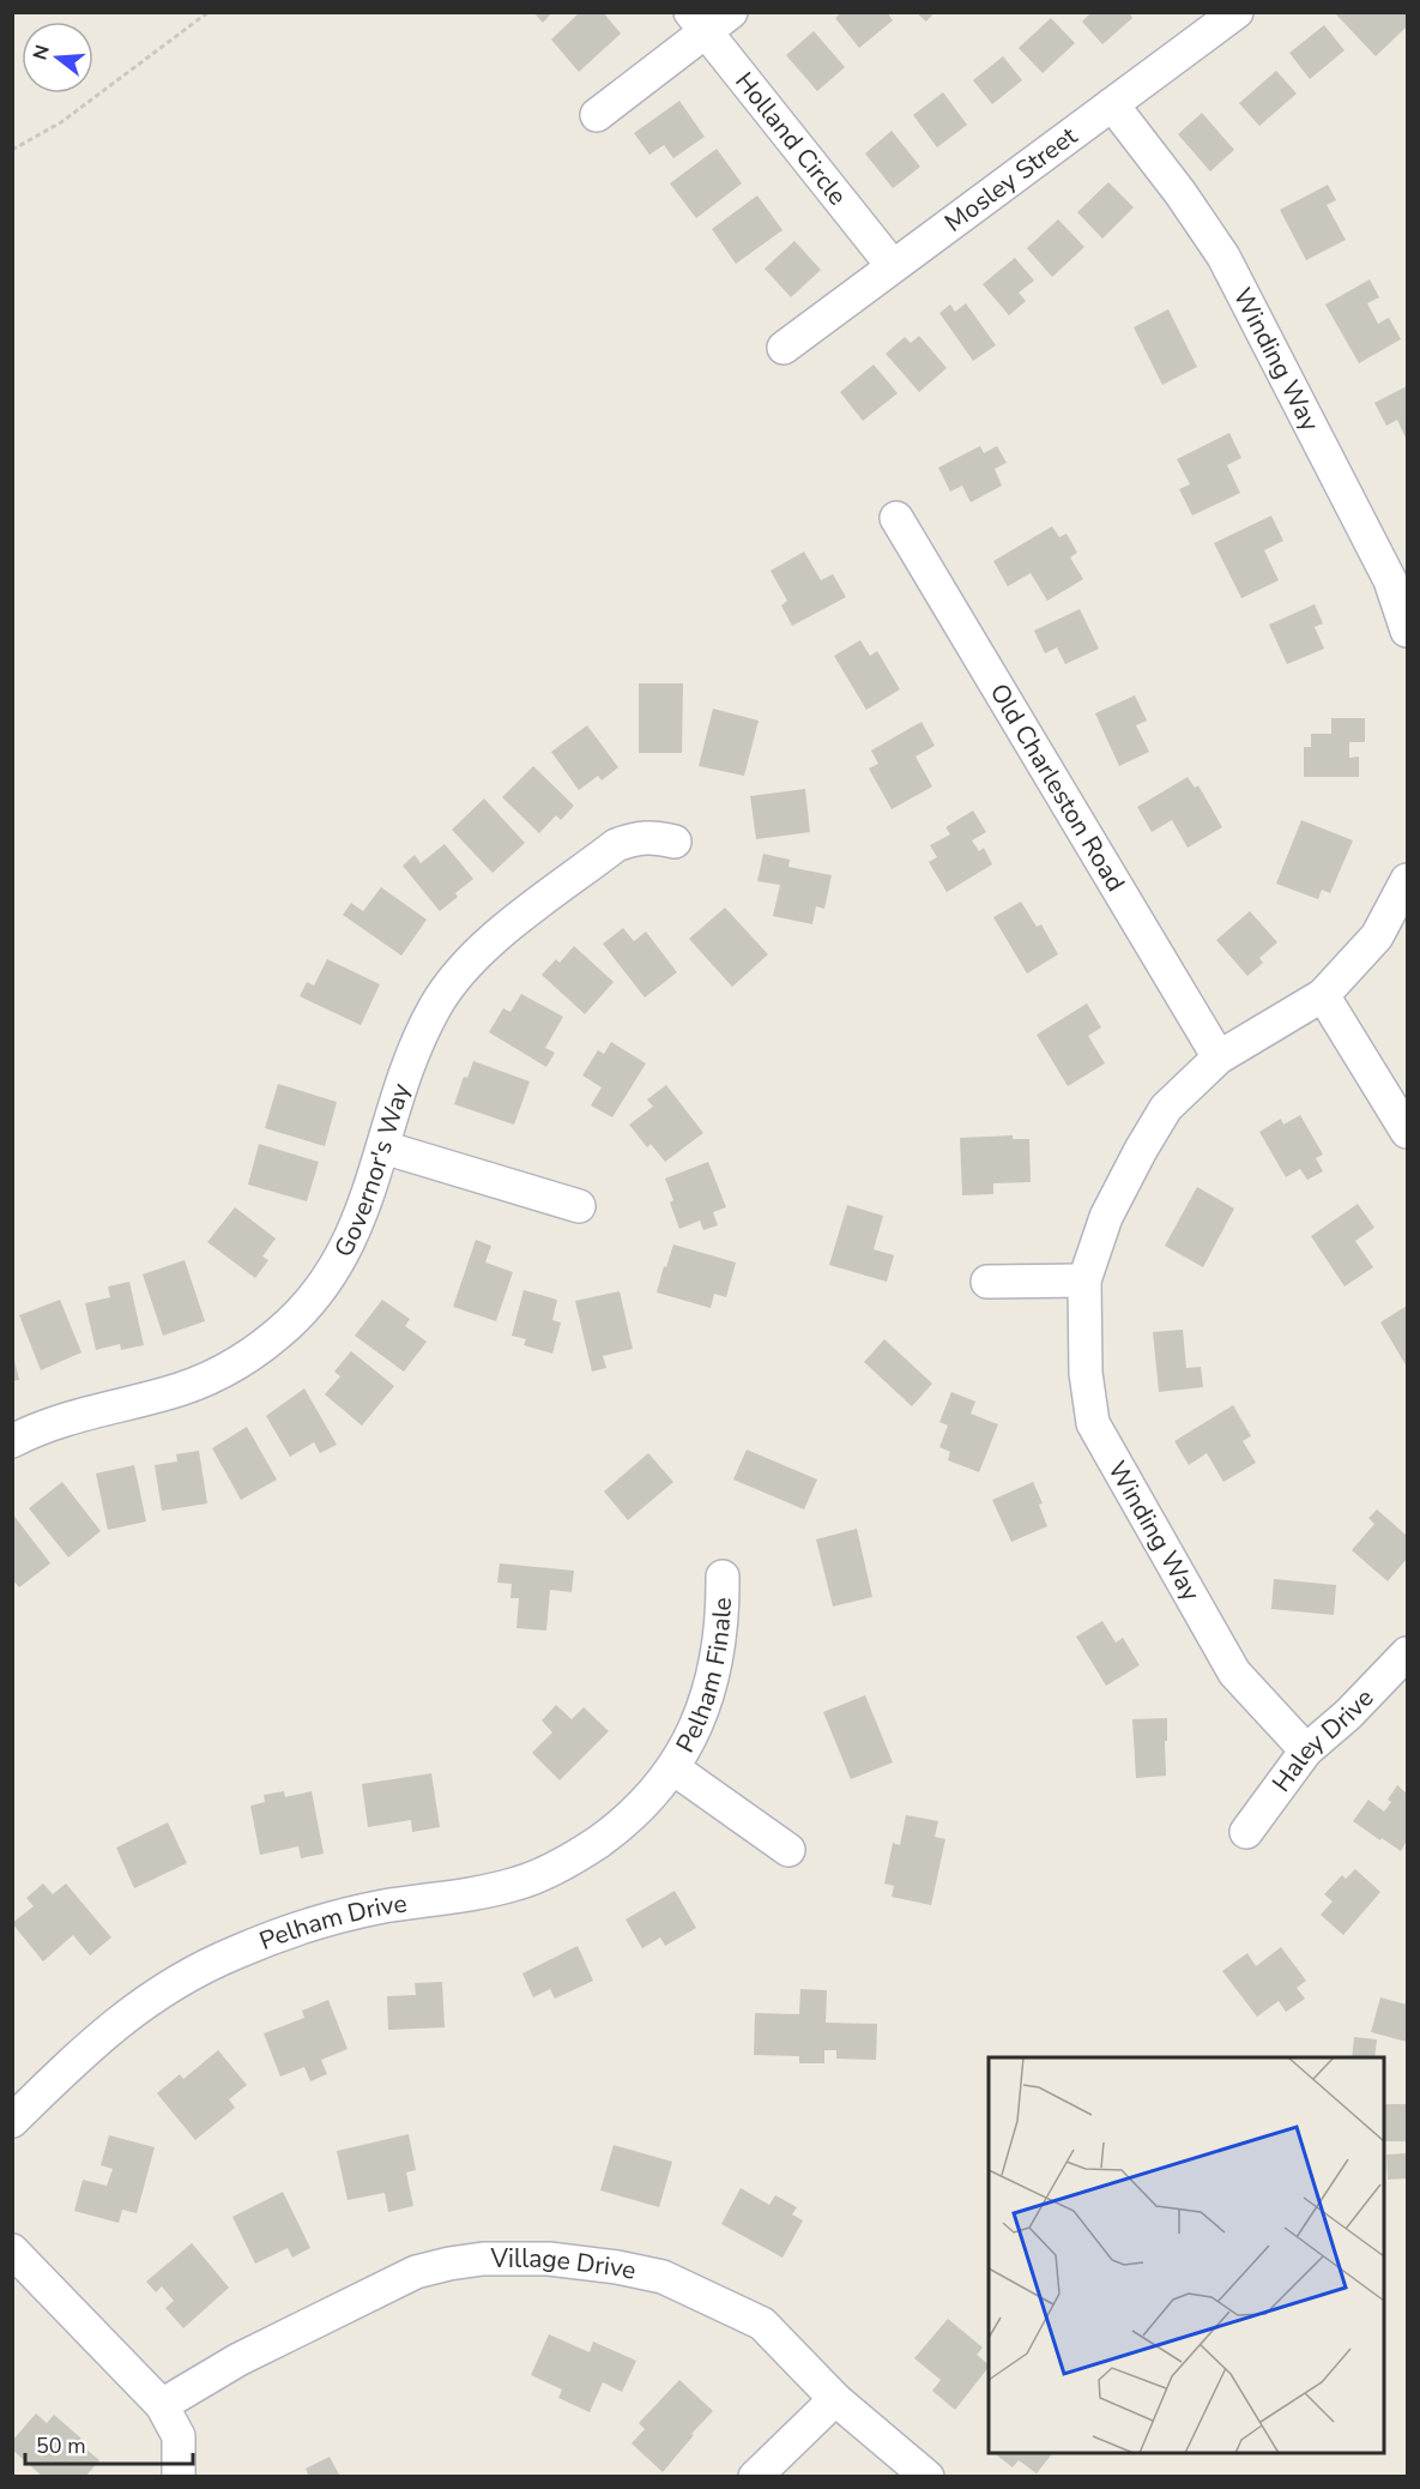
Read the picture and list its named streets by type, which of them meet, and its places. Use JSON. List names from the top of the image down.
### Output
{
  "streets": {
    "street": [
      "Holland Circle",
      "Mosley Street",
      "Winding Way",
      "Old Charleston Road",
      "Governor's Way",
      "Pelham Finale",
      "Haley Drive",
      "Pelham Drive",
      "Village Drive"
    ]
  },
  "crossings": [
    ["Holland Circle", "Mosley Street"],
    ["Mosley Street", "Winding Way"],
    ["Winding Way", "Old Charleston Road"],
    ["Winding Way", "Haley Drive"],
    ["Pelham Finale", "Pelham Drive"]
  ],
  "scale_bar": "50 m",
  "north": "left"
}
